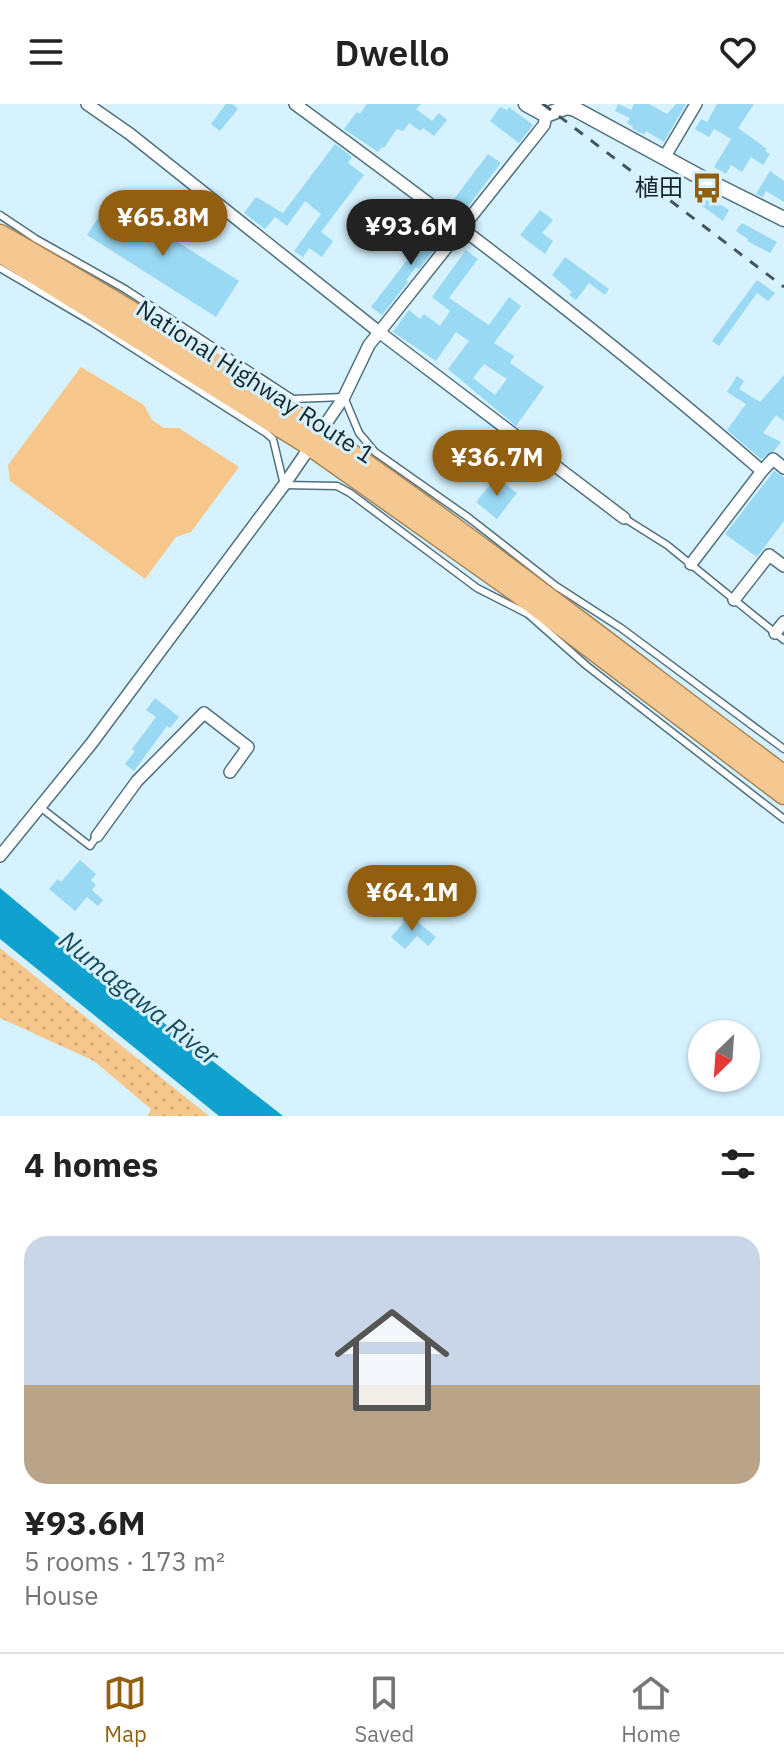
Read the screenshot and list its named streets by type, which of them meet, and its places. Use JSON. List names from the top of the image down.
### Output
{
  "streets": {
    "highway": ["National Highway Route 1"]
  },
  "water": ["Numagawa River"],
  "places": {
    "bus stop": ["植田"]
  },
  "north": "bottom left",
  "page": {
    "header": "Dwello",
    "price": [
      "¥65.8M",
      "¥93.6M",
      "¥36.7M",
      "¥64.1M"
    ],
    "heading": "4 homes",
    "list": [
      {
        "name": "¥93.6M",
        "note": "5 rooms · 173 m² · House"
      }
    ],
    "tabs": ["Map", "Saved", "Home"]
  }
}
